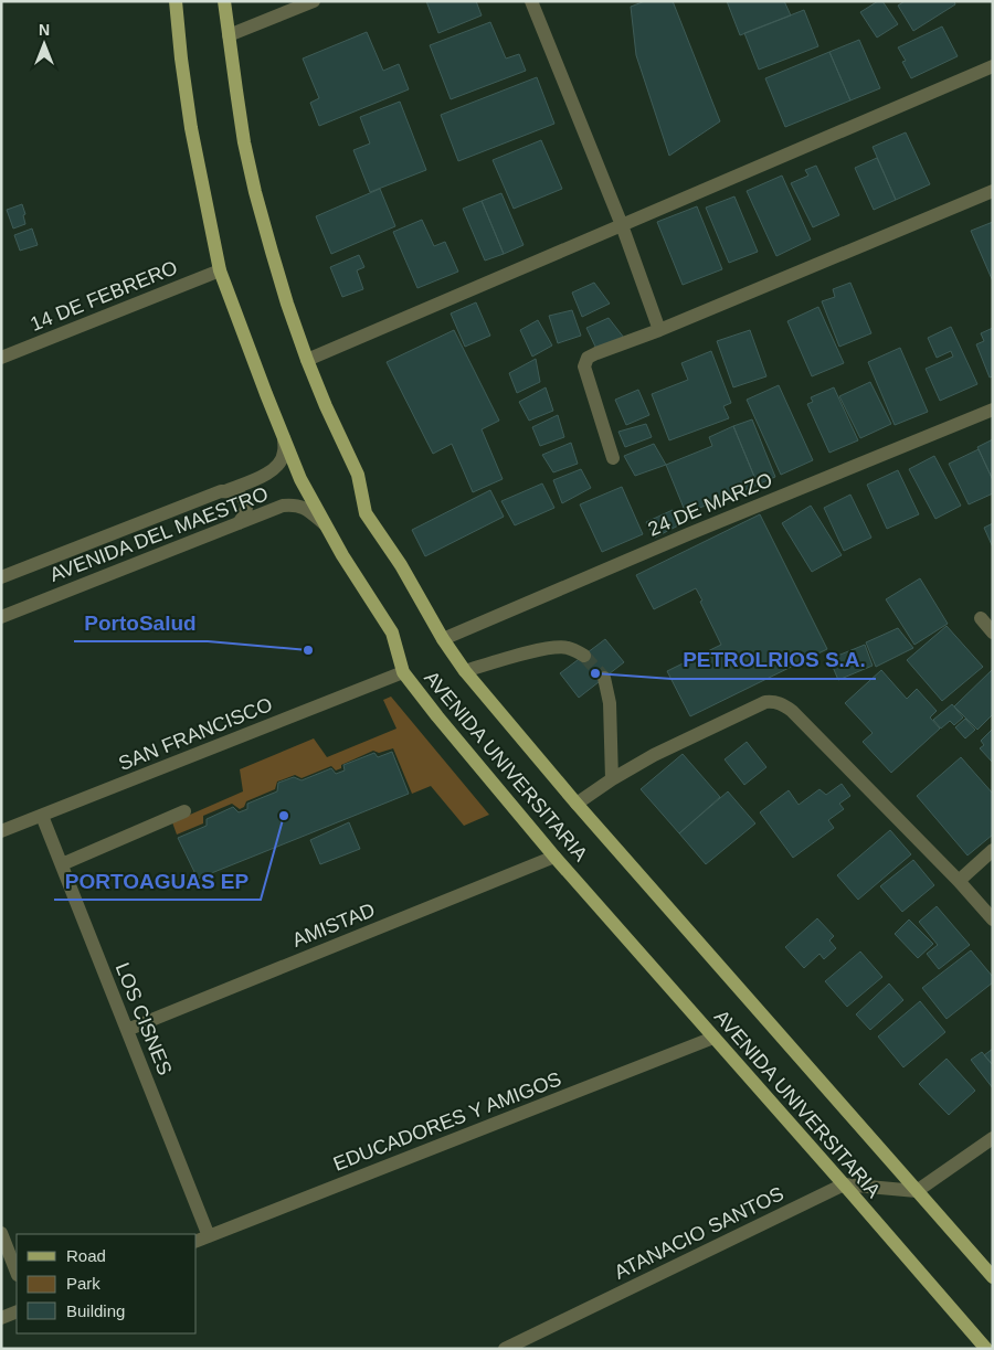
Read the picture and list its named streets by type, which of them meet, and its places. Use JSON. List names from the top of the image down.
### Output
{
  "streets": {
    "main road": ["AVENIDA UNIVERSITARIA"],
    "street": [
      "14 DE FEBRERO",
      "24 DE MARZO",
      "AVENIDA DEL MAESTRO",
      "SAN FRANCISCO",
      "AMISTAD",
      "LOS CISNES",
      "EDUCADORES Y AMIGOS",
      "ATANACIO SANTOS"
    ]
  },
  "crossings": [
    ["14 DE FEBRERO", "AVENIDA UNIVERSITARIA"],
    ["24 DE MARZO", "AVENIDA UNIVERSITARIA"],
    ["AVENIDA DEL MAESTRO", "AVENIDA UNIVERSITARIA"],
    ["SAN FRANCISCO", "AVENIDA UNIVERSITARIA"],
    ["SAN FRANCISCO", "LOS CISNES"],
    ["AVENIDA UNIVERSITARIA", "AMISTAD"],
    ["AVENIDA UNIVERSITARIA", "EDUCADORES Y AMIGOS"],
    ["AVENIDA UNIVERSITARIA", "ATANACIO SANTOS"],
    ["AMISTAD", "LOS CISNES"],
    ["LOS CISNES", "EDUCADORES Y AMIGOS"]
  ],
  "places": ["PortoSalud", "PETROLRIOS S.A.", "PORTOAGUAS EP"],
  "legend": ["Road", "Park", "Building"],
  "north": "top"
}
